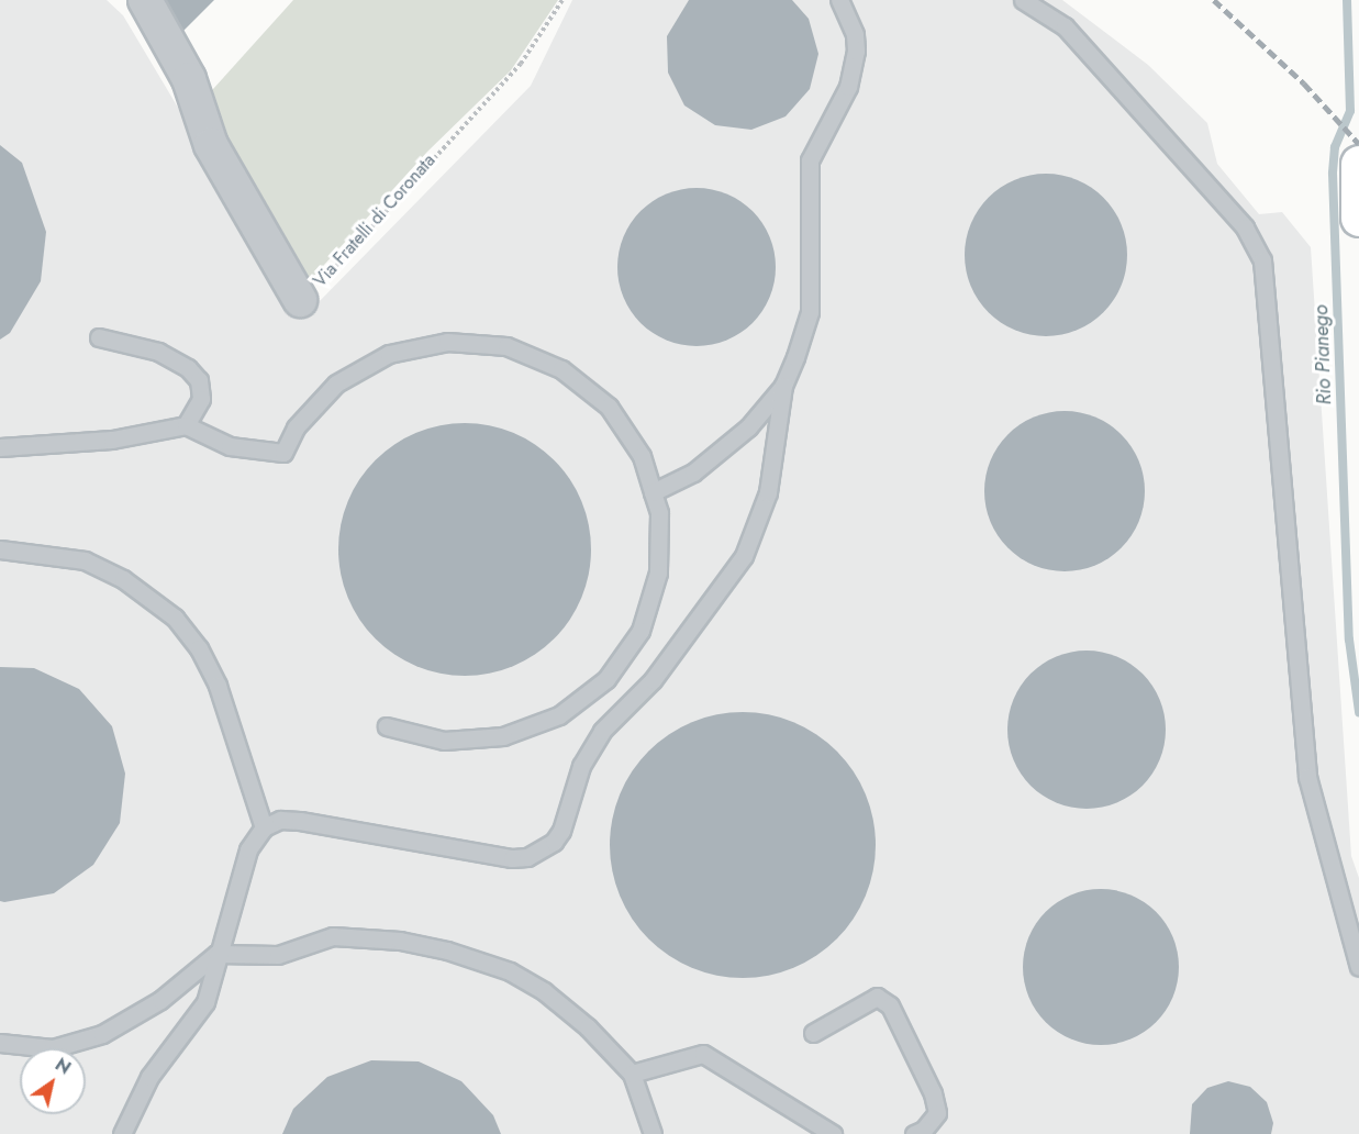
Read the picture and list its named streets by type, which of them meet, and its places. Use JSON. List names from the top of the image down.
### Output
{
  "streets": {
    "street": ["Via Fratelli di Coronata"]
  },
  "water": ["Rio Pianego"],
  "north": "top right"
}
